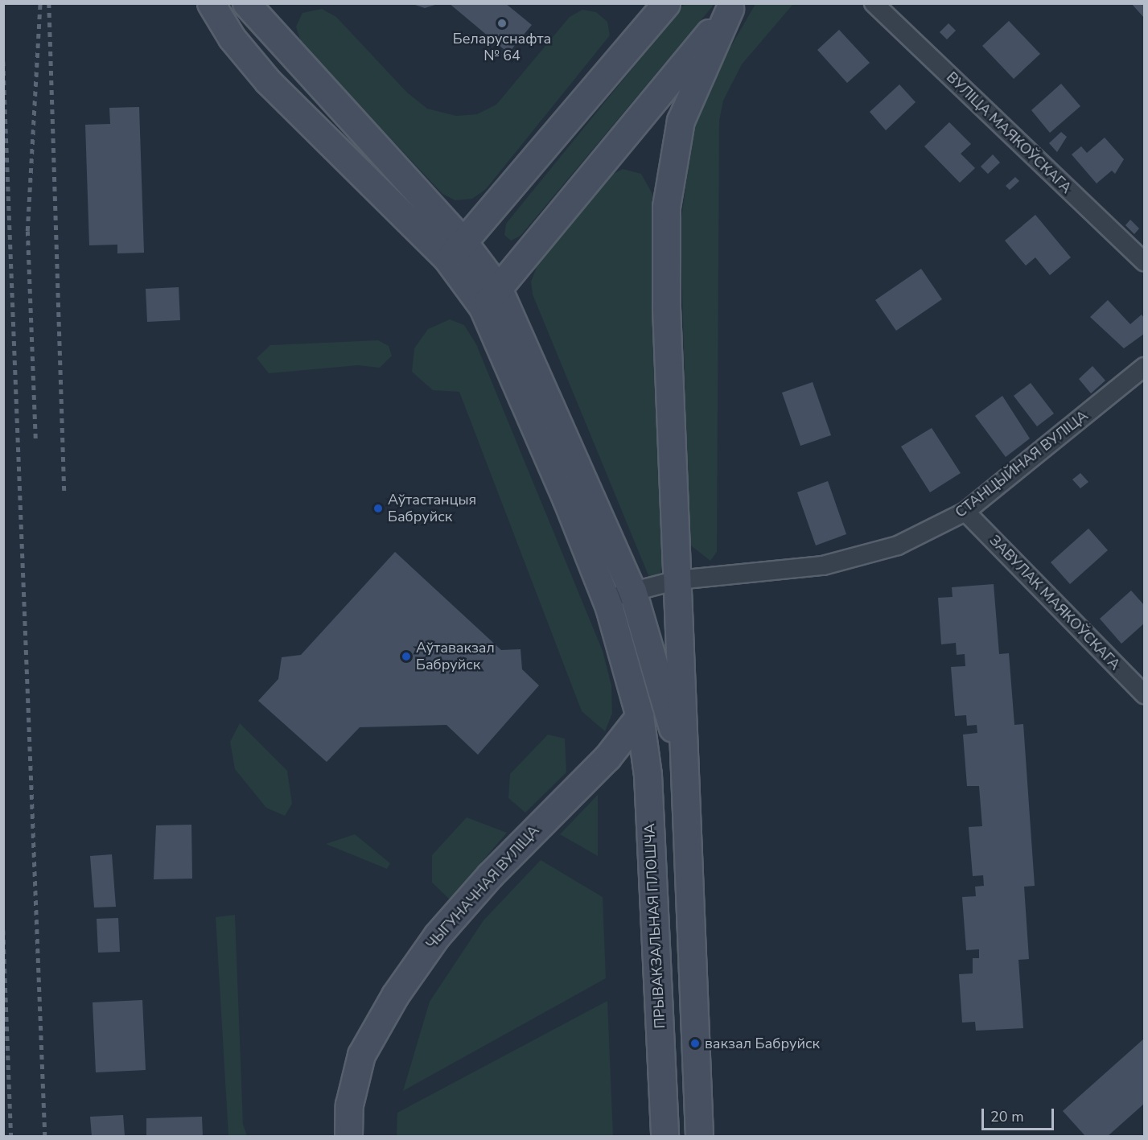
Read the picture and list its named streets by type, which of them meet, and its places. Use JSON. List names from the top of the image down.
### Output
{
  "streets": {
    "main road": ["ЧЫГУНАЧНАЯ ВУЛІЦА", "ПРЫВАКЗАЛЬНАЯ ПЛОШЧА"],
    "street": ["ВУЛІЦА МАЯКОЎСКАГА", "СТАНЦЫЙНАЯ ВУЛІЦА", "ЗАВУЛАК МАЯКОЎСКАГА"]
  },
  "crossings": [
    ["СТАНЦЫЙНАЯ ВУЛІЦА", "ЗАВУЛАК МАЯКОЎСКАГА"],
    ["СТАНЦЫЙНАЯ ВУЛІЦА", "ПРЫВАКЗАЛЬНАЯ ПЛОШЧА"],
    ["ЧЫГУНАЧНАЯ ВУЛІЦА", "ПРЫВАКЗАЛЬНАЯ ПЛОШЧА"]
  ],
  "places": [
    "Беларуснафта № 64",
    "Аўтастанцыя Бабруйск",
    "Аўтавакзал Бабруйск",
    "вакзал Бабруйск"
  ],
  "scale_bar": "20 m"
}
